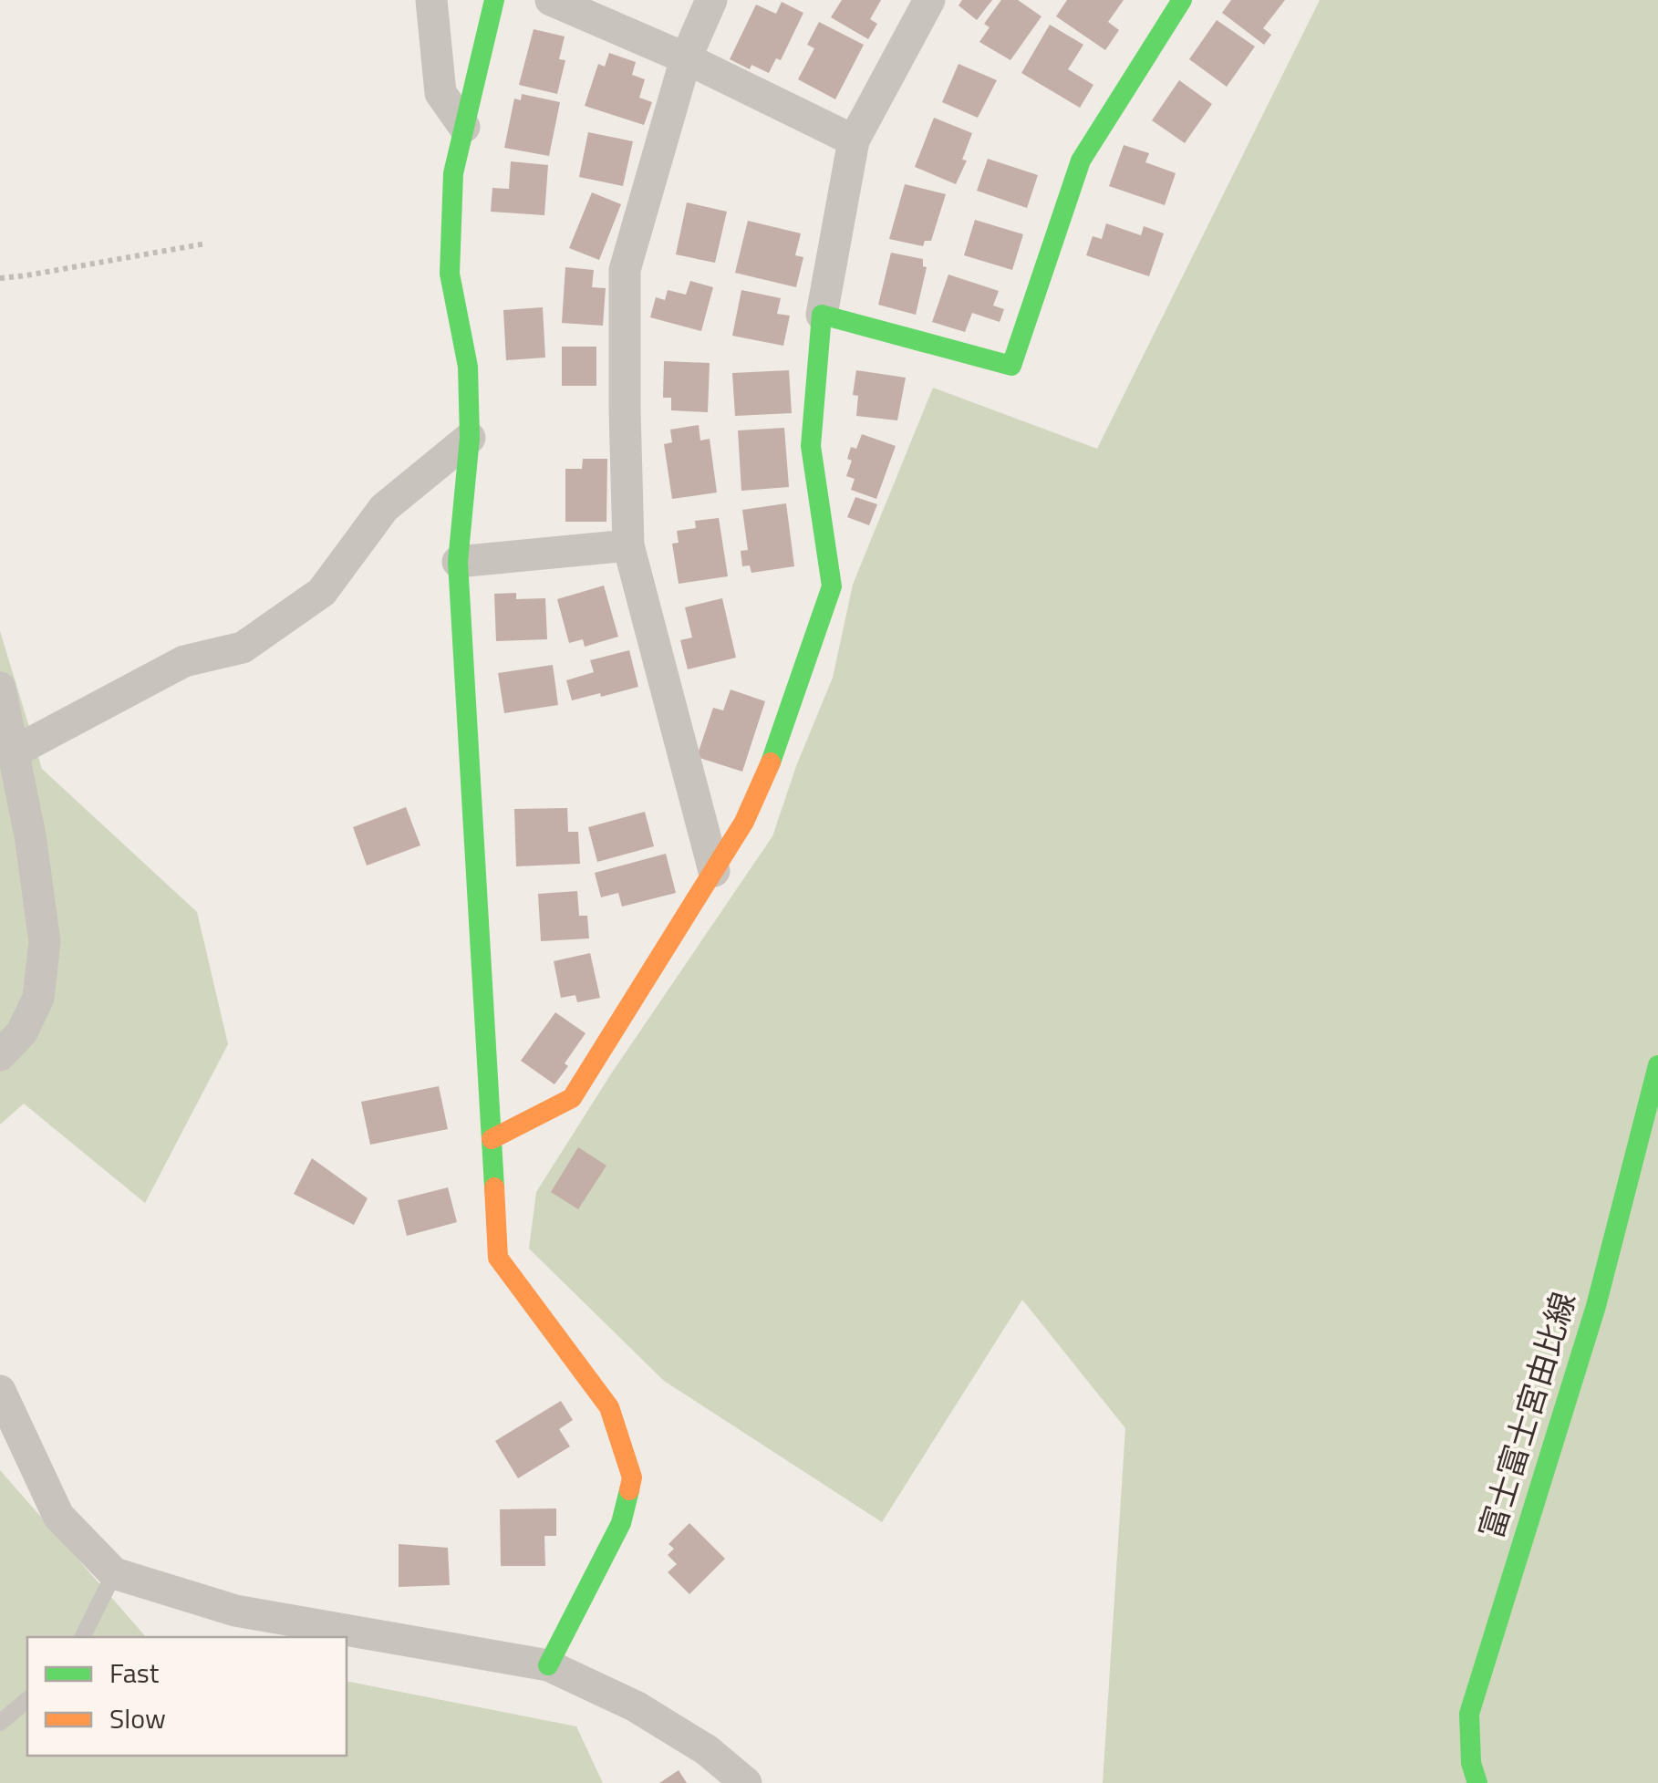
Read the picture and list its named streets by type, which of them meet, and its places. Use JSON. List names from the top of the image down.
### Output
{
  "streets": {
    "street": ["富士富士宮由比線"]
  },
  "legend": ["Fast", "Slow"]
}
